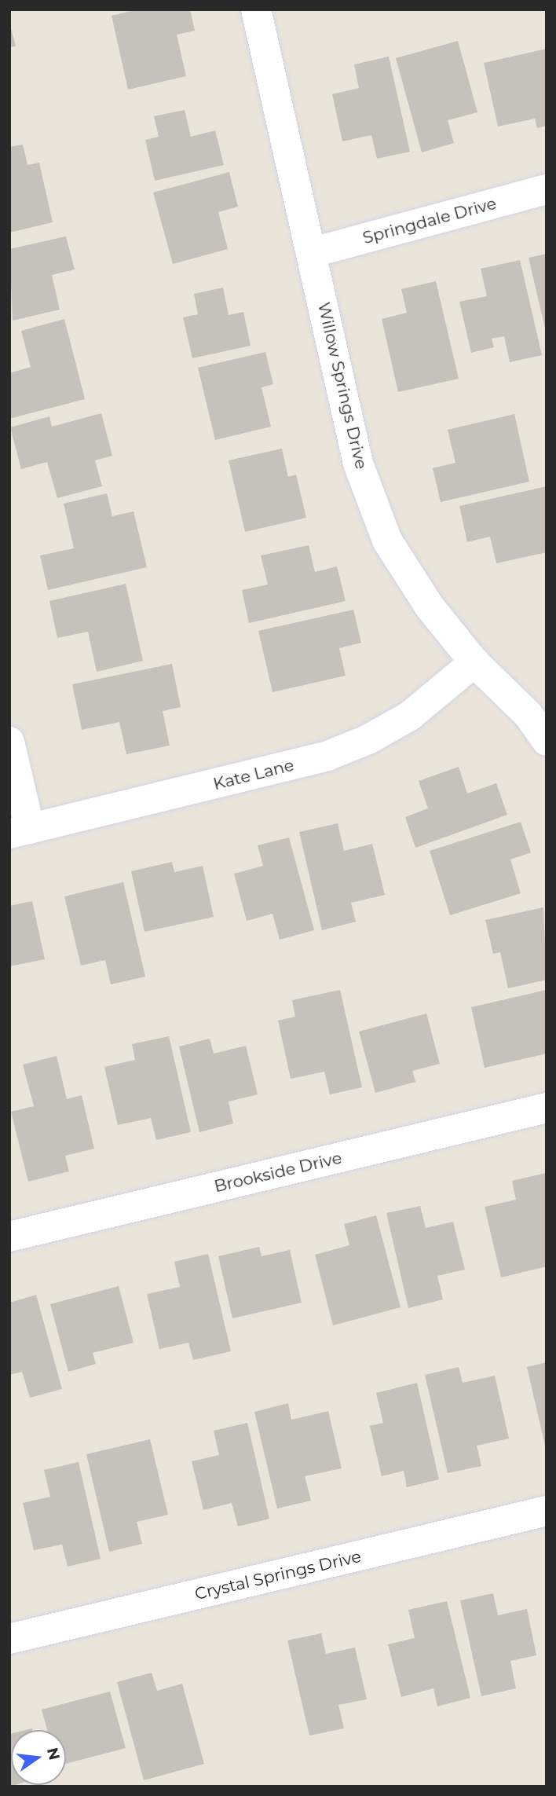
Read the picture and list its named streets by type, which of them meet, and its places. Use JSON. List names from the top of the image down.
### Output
{
  "streets": {
    "street": [
      "Springdale Drive",
      "Willow Springs Drive",
      "Kate Lane",
      "Brookside Drive",
      "Crystal Springs Drive"
    ]
  },
  "crossings": [
    ["Springdale Drive", "Willow Springs Drive"],
    ["Willow Springs Drive", "Kate Lane"]
  ],
  "north": "right"
}
